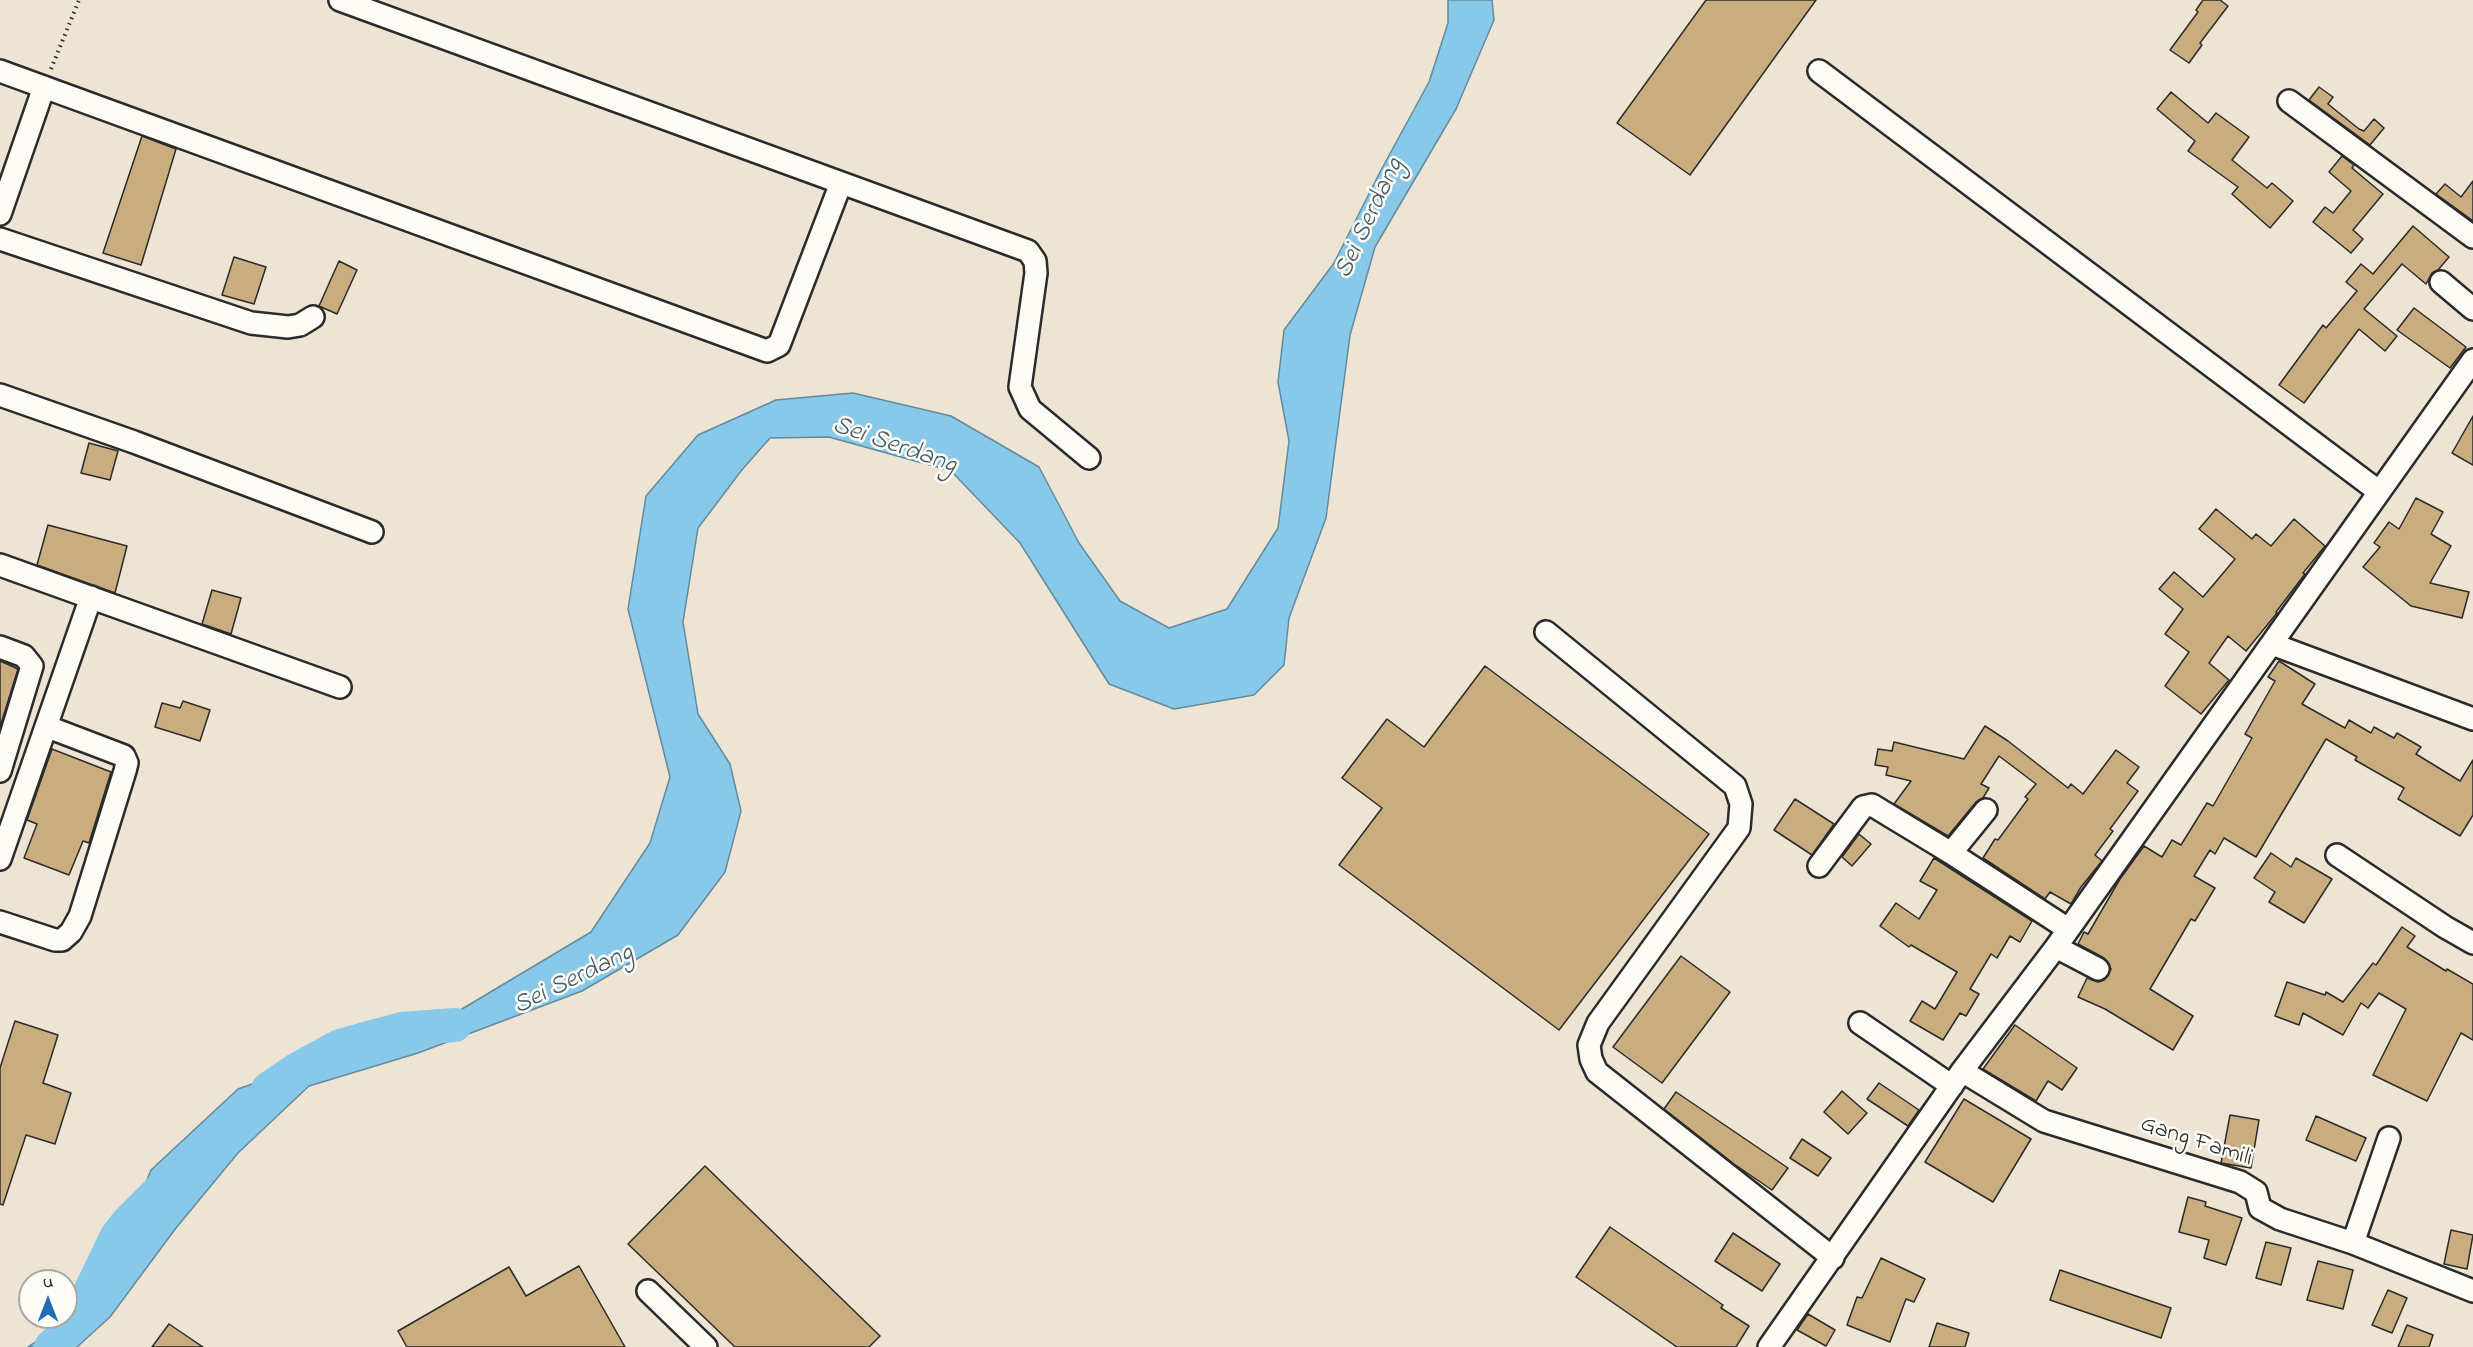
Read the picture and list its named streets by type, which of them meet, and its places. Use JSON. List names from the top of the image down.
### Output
{
  "streets": {
    "street": ["Gang Famili"]
  },
  "water": ["Sei Serdang"],
  "north": "top"
}
